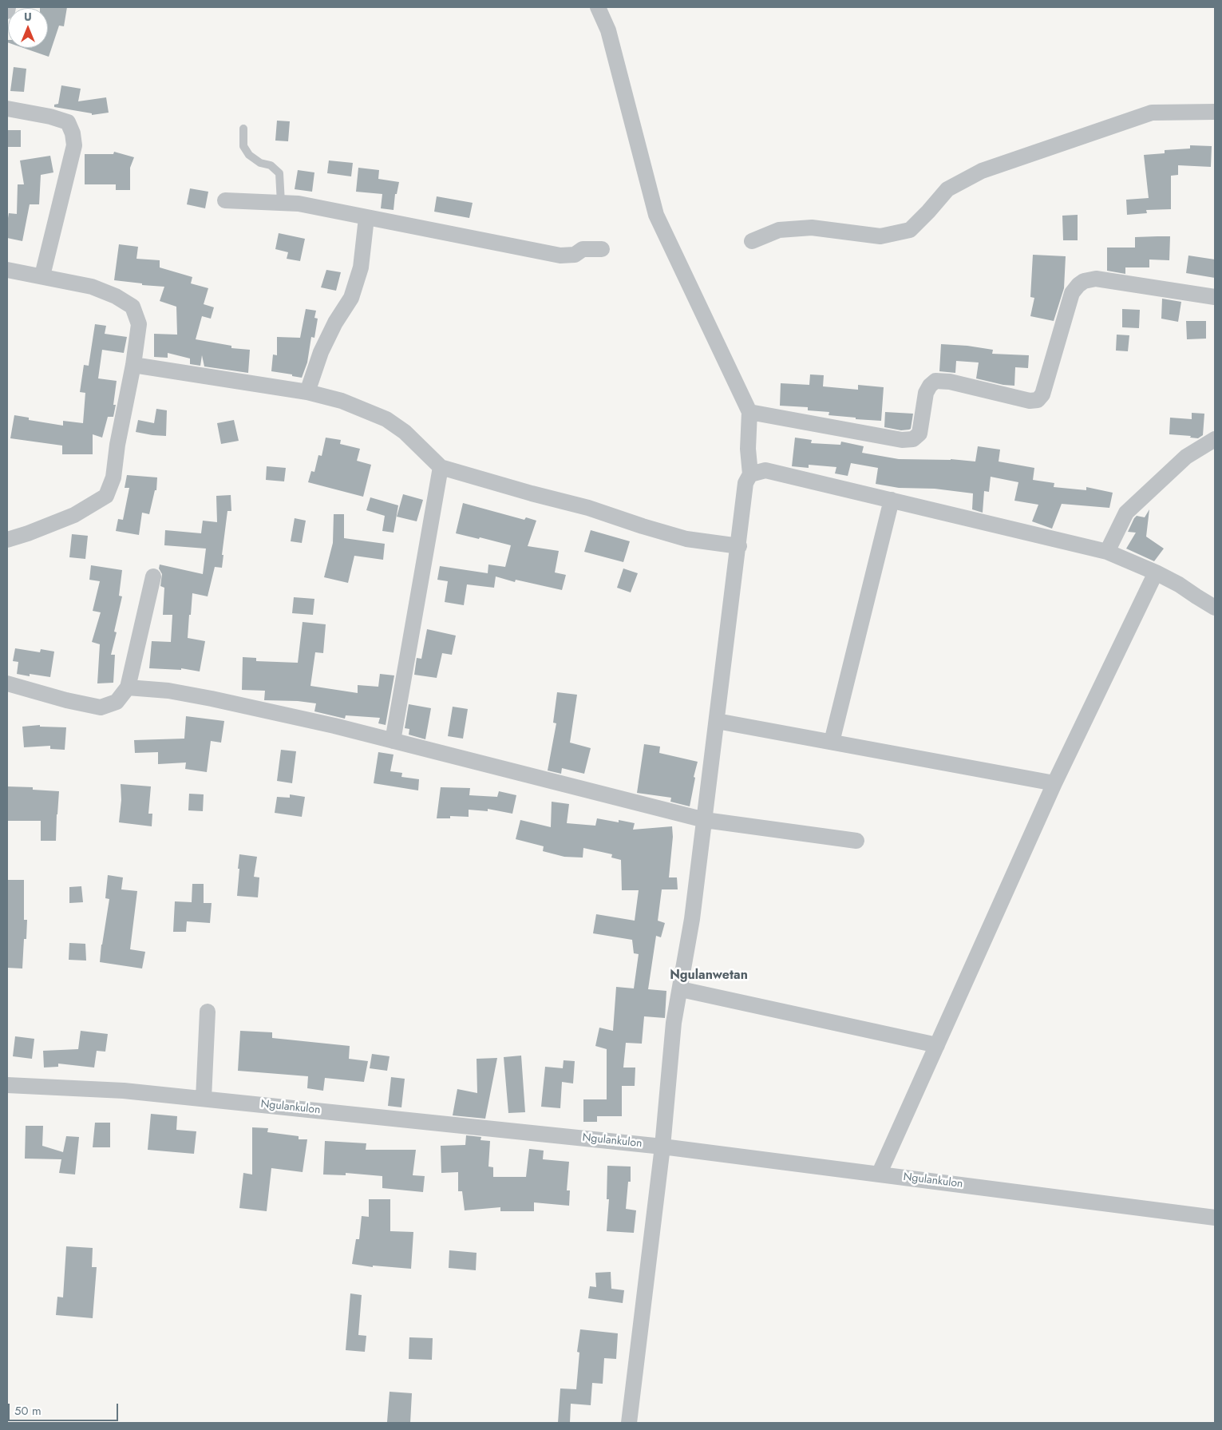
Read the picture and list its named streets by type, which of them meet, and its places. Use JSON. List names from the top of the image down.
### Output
{
  "streets": {
    "street": ["Ngulankulon"]
  },
  "districts": ["Ngulanwetan"],
  "scale_bar": "50 m",
  "north": "top"
}
